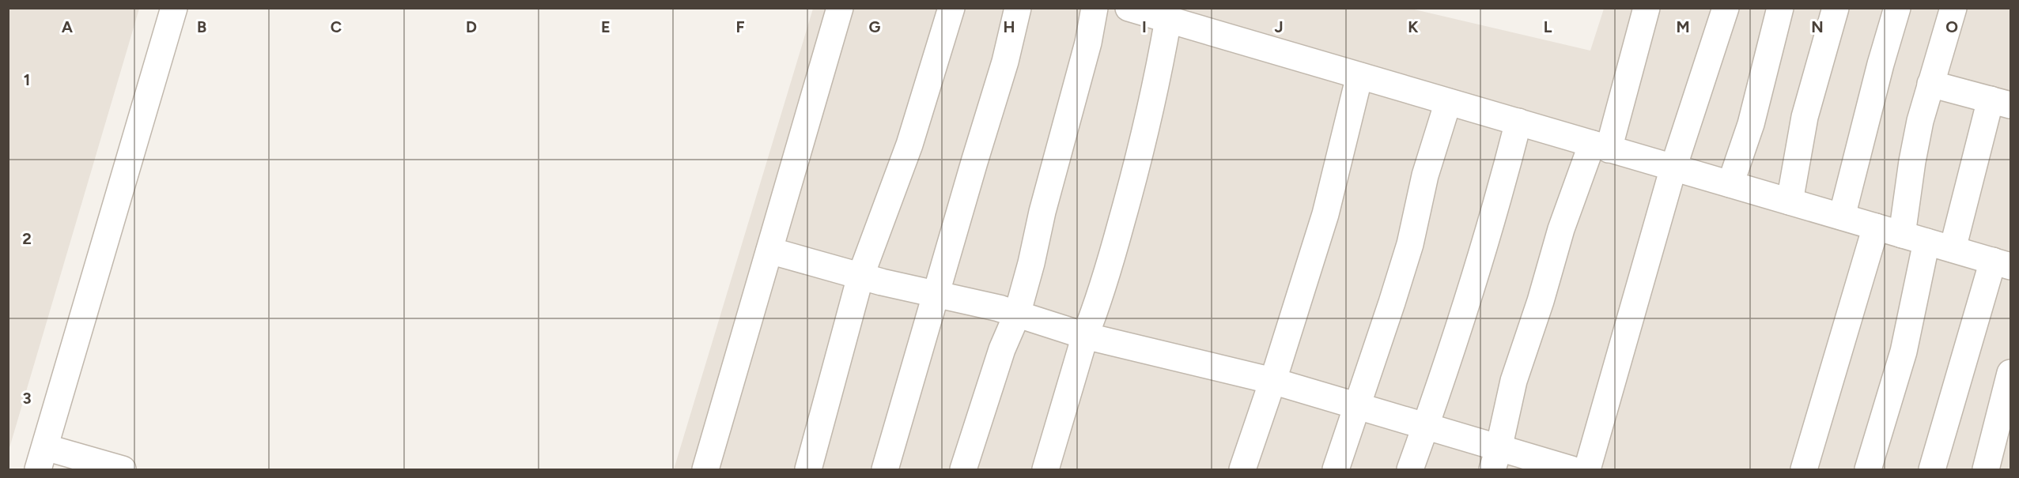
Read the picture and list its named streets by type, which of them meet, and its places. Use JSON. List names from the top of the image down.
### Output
{
  "grid": {
    "columns": [
      "A",
      "B",
      "C",
      "D",
      "E",
      "F",
      "G",
      "H",
      "I",
      "J",
      "K",
      "L",
      "M",
      "N",
      "O"
    ],
    "rows": ["1", "2", "3"]
  }
}
